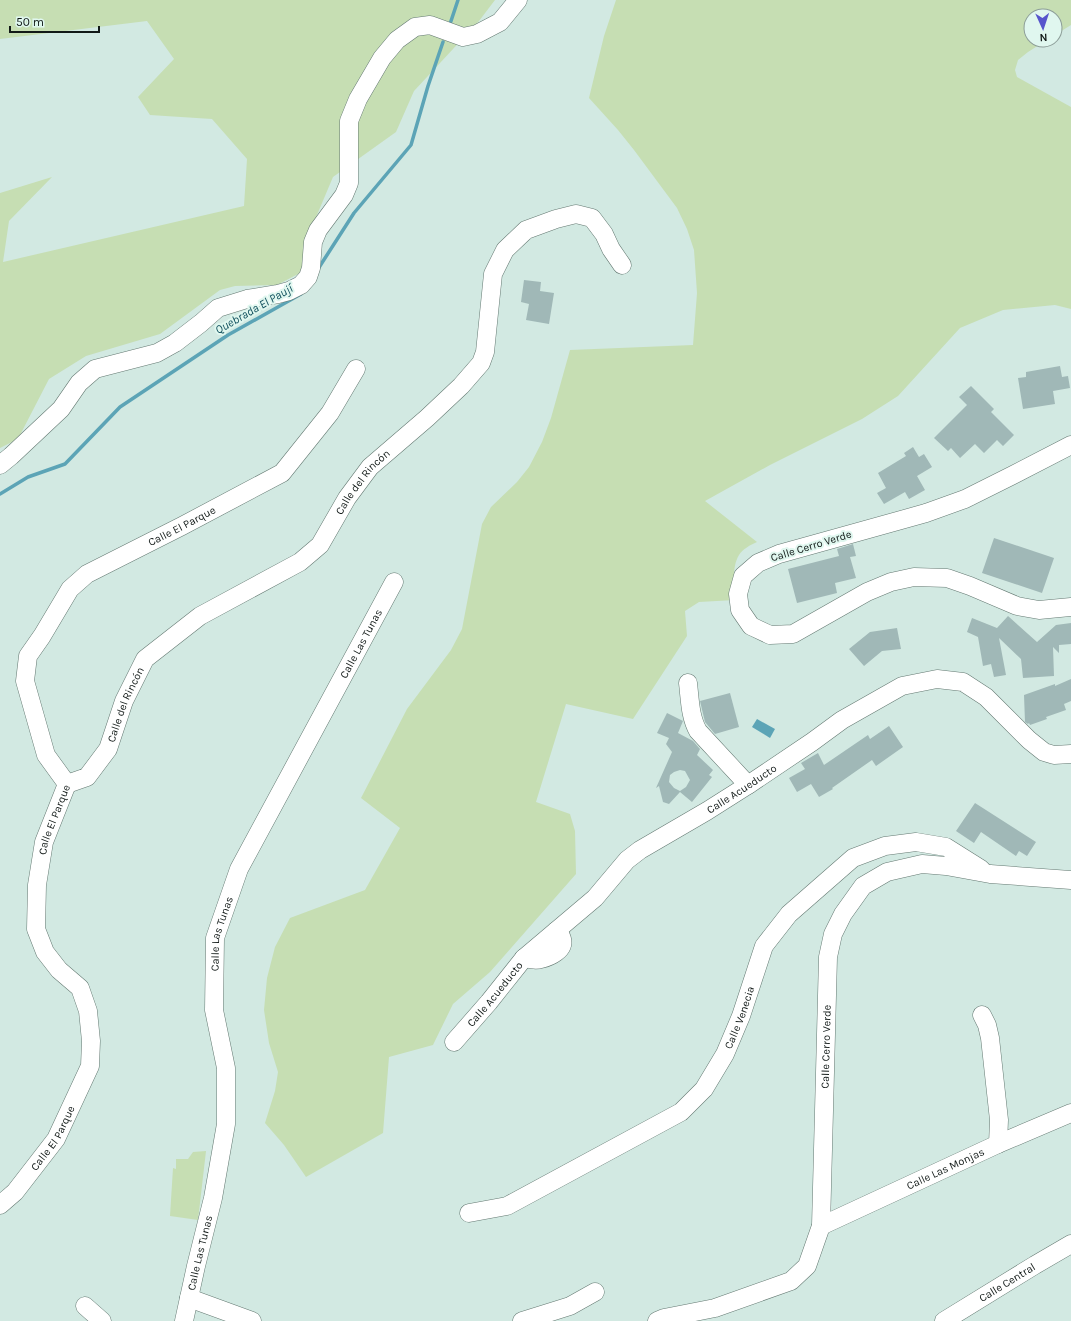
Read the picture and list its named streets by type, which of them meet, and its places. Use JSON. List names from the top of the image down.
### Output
{
  "streets": {
    "street": [
      "Calle del Rincón",
      "Calle El Parque",
      "Calle Cerro Verde",
      "Calle Las Tunas",
      "Calle Acueducto",
      "Calle Venecia",
      "Calle Las Monjas",
      "Calle Central"
    ]
  },
  "crossings": [
    ["Calle del Rincón", "Calle El Parque"],
    ["Calle Cerro Verde", "Calle Venecia"],
    ["Calle Cerro Verde", "Calle Las Monjas"]
  ],
  "water": ["Quebrada El Paují"],
  "scale_bar": "50 m",
  "north": "bottom"
}
